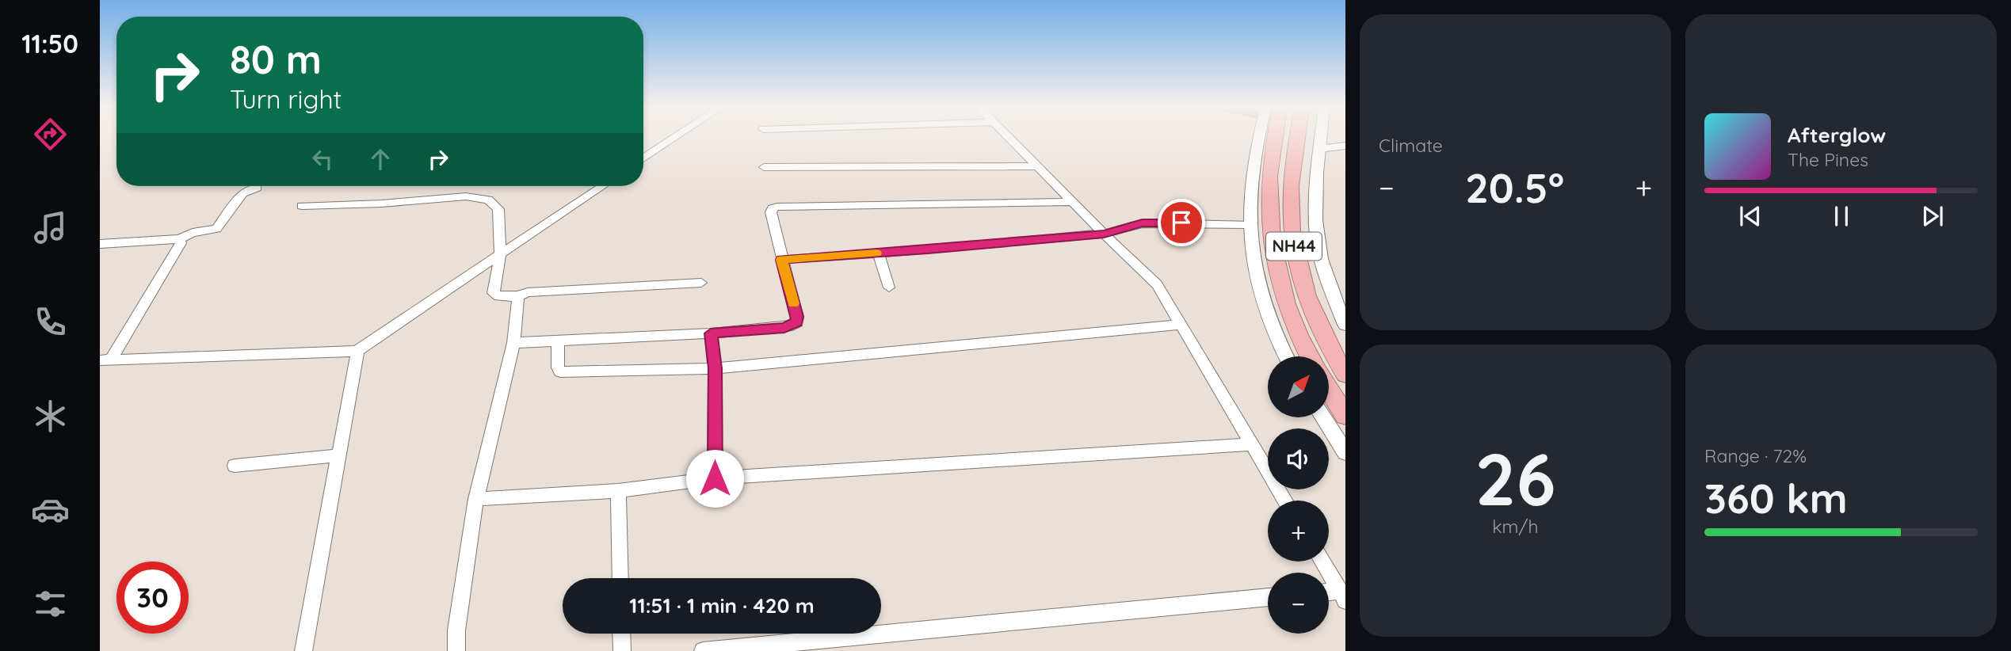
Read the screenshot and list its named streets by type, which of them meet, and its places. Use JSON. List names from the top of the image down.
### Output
{
  "streets": {
    "highway": ["NH44"]
  },
  "north": "top right",
  "page": {
    "tabs": "11:50",
    "tile": [
      "Climate",
      ["26", "km/h"],
      ["Range · 72%", "360 km"]
    ],
    "turn": ["80 m", "Turn right"],
    "song": ["Afterglow", "The Pines"],
    "heat": ["−", "20.5°", "+"],
    "map_buttons": ["+", "−"],
    "limit": "30",
    "trip": "11:51 · 1 min · 420 m"
  }
}
